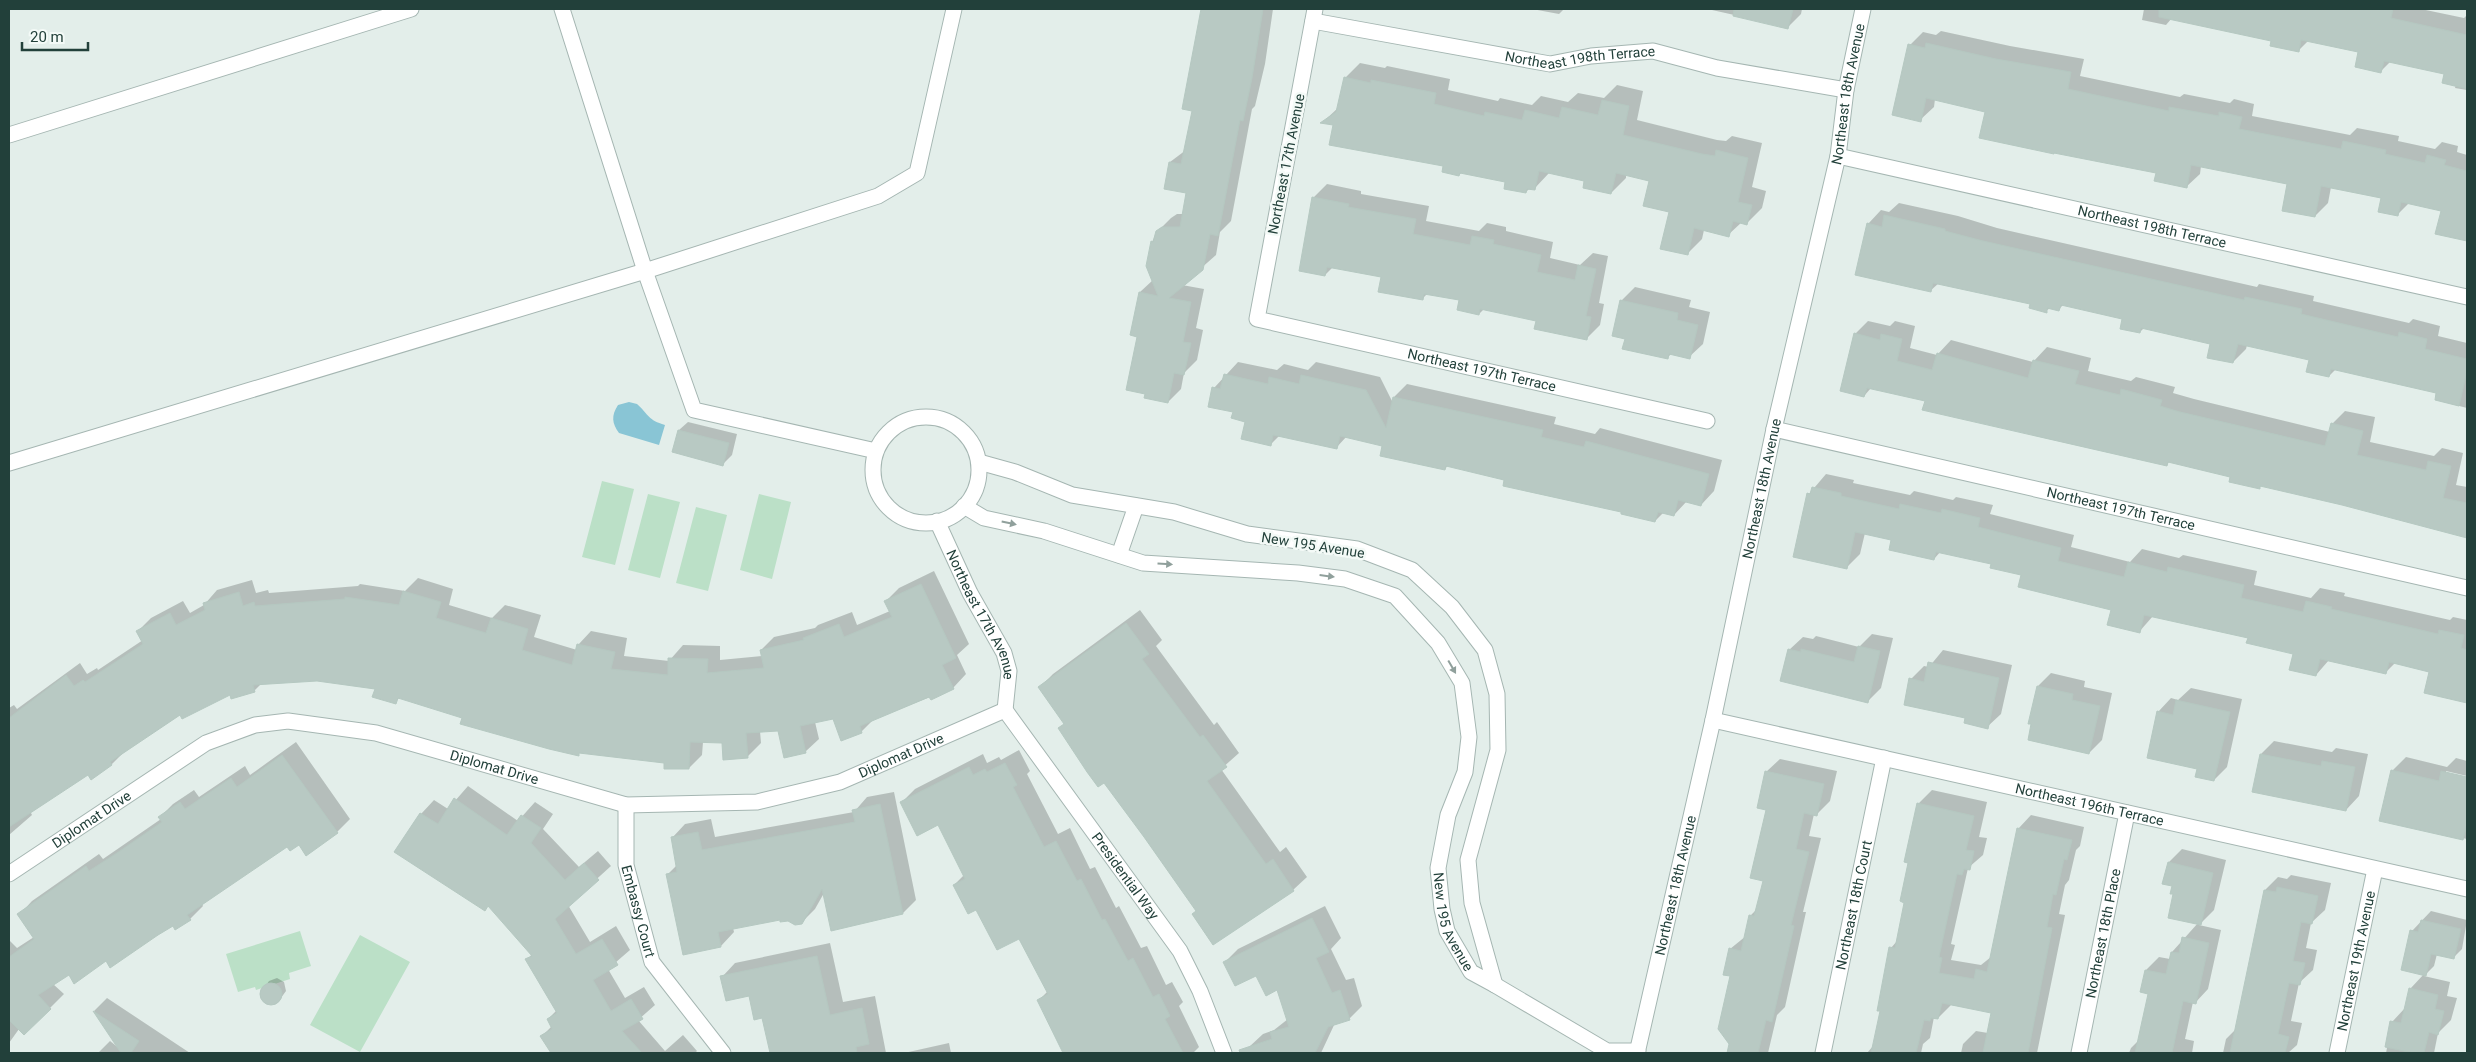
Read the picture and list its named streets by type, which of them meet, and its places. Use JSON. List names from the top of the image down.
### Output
{
  "streets": {
    "street": [
      "Northeast 198th Terrace",
      "Northeast 18th Avenue",
      "Northeast 17th Avenue",
      "Northeast 197th Terrace",
      "New 195 Avenue",
      "Diplomat Drive",
      "Northeast 196th Terrace",
      "Presidential Way",
      "Northeast 18th Court",
      "Embassy Court",
      "Northeast 18th Place",
      "Northeast 19th Avenue"
    ]
  },
  "crossings": [
    ["Northeast 198th Terrace", "Northeast 18th Avenue"],
    ["Northeast 198th Terrace", "Northeast 17th Avenue"],
    ["Northeast 18th Avenue", "Northeast 197th Terrace"],
    ["Northeast 18th Avenue", "New 195 Avenue"],
    ["Northeast 18th Avenue", "Northeast 196th Terrace"],
    ["Northeast 17th Avenue", "Northeast 197th Terrace"],
    ["Northeast 17th Avenue", "New 195 Avenue"],
    ["Northeast 17th Avenue", "Diplomat Drive"],
    ["Northeast 17th Avenue", "Presidential Way"],
    ["Diplomat Drive", "Presidential Way"],
    ["Diplomat Drive", "Embassy Court"],
    ["Northeast 196th Terrace", "Northeast 18th Court"],
    ["Northeast 196th Terrace", "Northeast 18th Place"],
    ["Northeast 196th Terrace", "Northeast 19th Avenue"]
  ],
  "one_way": ["New 195 Avenue"],
  "scale_bar": "20 m"
}
